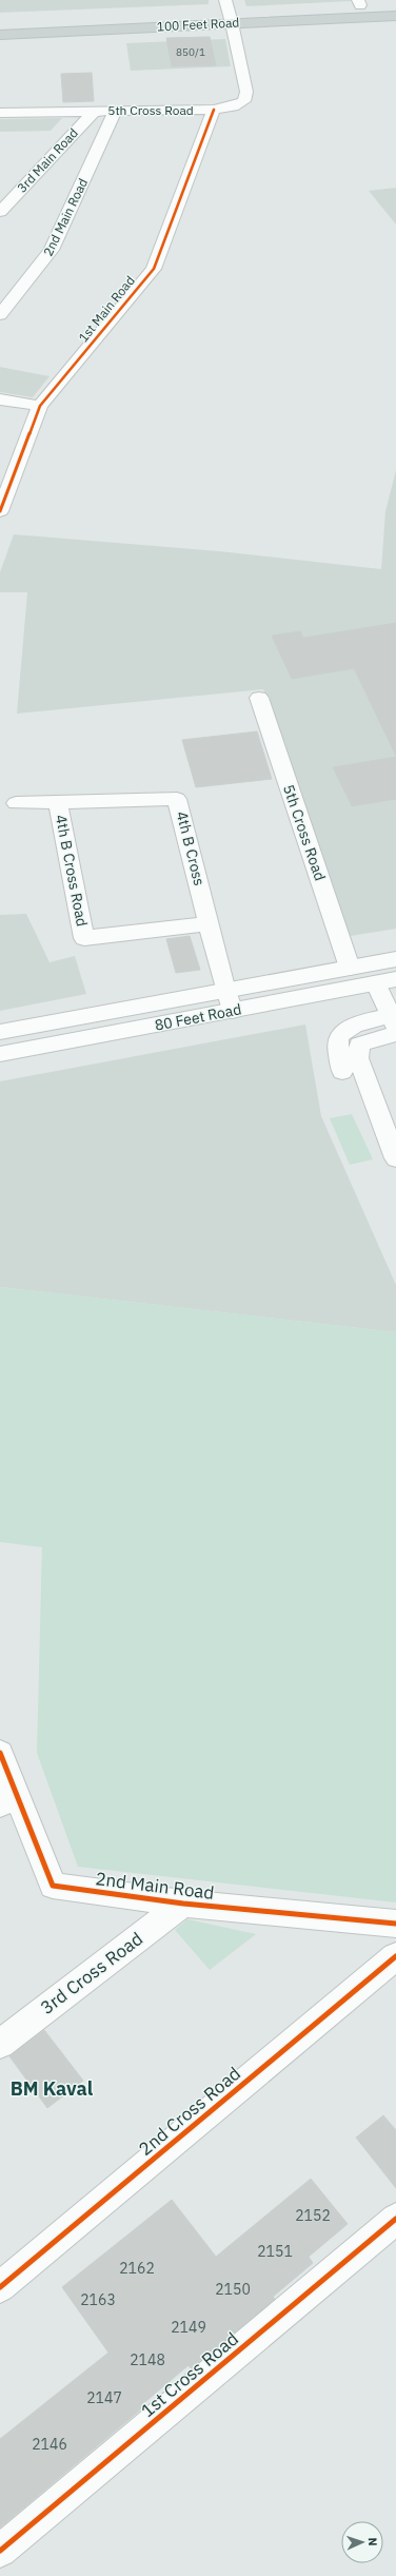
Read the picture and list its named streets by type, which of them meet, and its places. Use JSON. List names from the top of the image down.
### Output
{
  "streets": {
    "main road": ["100 Feet Road"],
    "street": [
      "5th Cross Road",
      "3rd Main Road",
      "2nd Main Road",
      "1st Main Road",
      "4th B Cross",
      "4th B Cross Road",
      "80 Feet Road",
      "3rd Cross Road",
      "2nd Cross Road",
      "1st Cross Road"
    ]
  },
  "crossings": [
    ["100 Feet Road", "5th Cross Road"],
    ["5th Cross Road", "3rd Main Road"],
    ["5th Cross Road", "2nd Main Road"],
    ["5th Cross Road", "1st Main Road"],
    ["5th Cross Road", "80 Feet Road"],
    ["2nd Main Road", "3rd Cross Road"],
    ["4th B Cross", "4th B Cross Road"],
    ["4th B Cross", "80 Feet Road"]
  ],
  "districts": ["BM Kaval"],
  "house_numbers": [
    "850/1",
    "2152",
    "2151",
    "2162",
    "2150",
    "2163",
    "2149",
    "2148",
    "2147",
    "2146"
  ],
  "north": "right"
}
